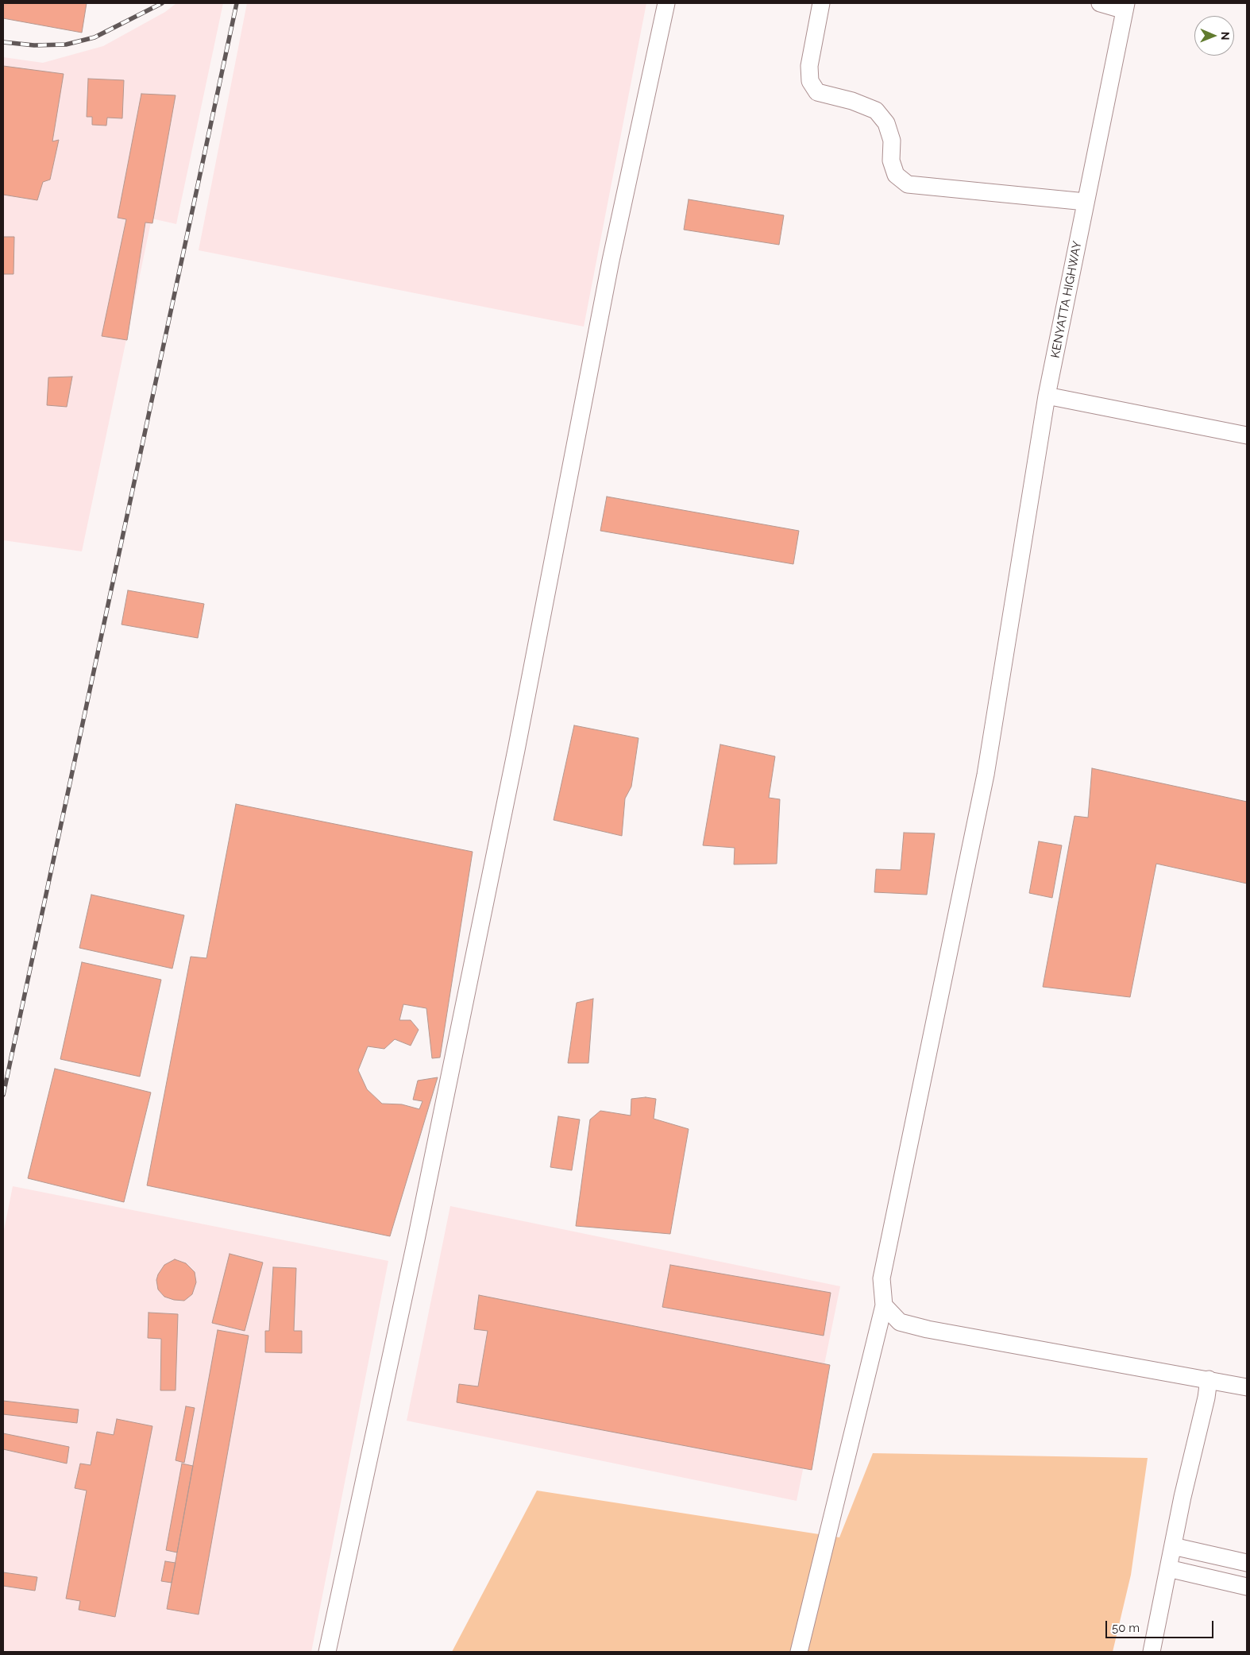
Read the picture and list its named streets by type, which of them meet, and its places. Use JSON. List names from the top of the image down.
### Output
{
  "streets": {
    "street": ["KENYATTA HIGHWAY"]
  },
  "scale_bar": "50 m",
  "north": "right"
}
